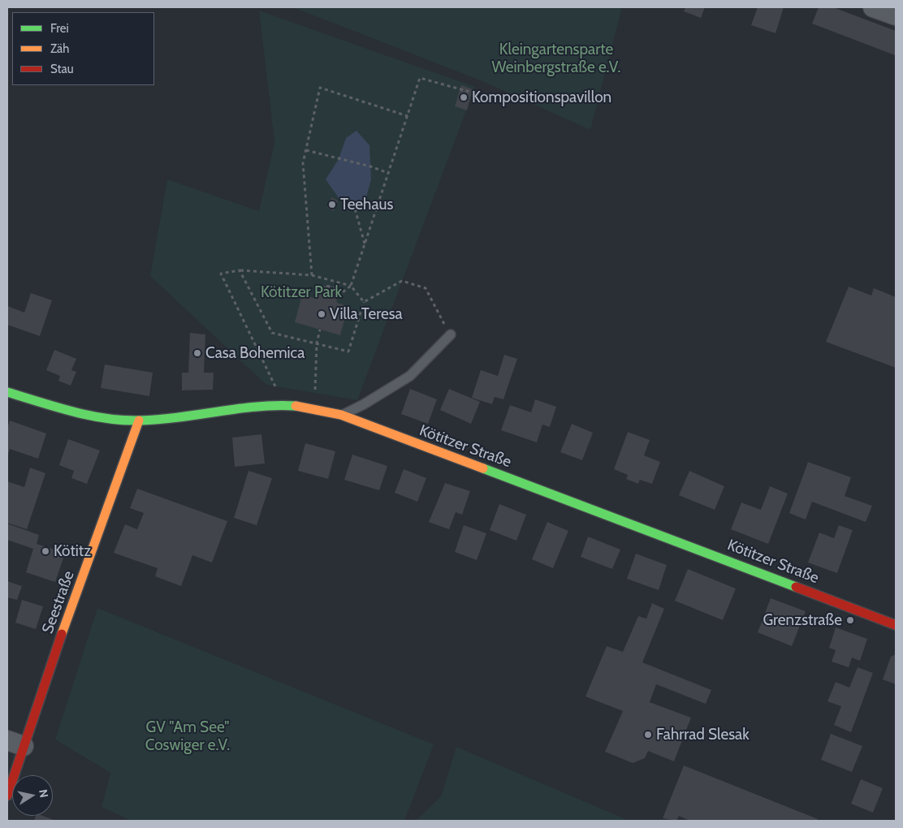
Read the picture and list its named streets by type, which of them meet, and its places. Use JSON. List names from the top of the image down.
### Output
{
  "streets": {
    "street": ["Kötitzer Straße", "Seestraße"]
  },
  "crossings": [
    ["Kötitzer Straße", "Seestraße"]
  ],
  "parks": ["Kleingartensparte Weinbergstraße e.V.", "Kötitzer Park", "GV \"Am See\" Coswiger e.V."],
  "places": [
    "Kompositionspavillon",
    "Teehaus",
    "Villa Teresa",
    "Casa Bohemica",
    "Kötitz",
    "Grenzstraße",
    "Fahrrad Slesak"
  ],
  "legend": ["Frei", "Zäh", "Stau"],
  "north": "right"
}
